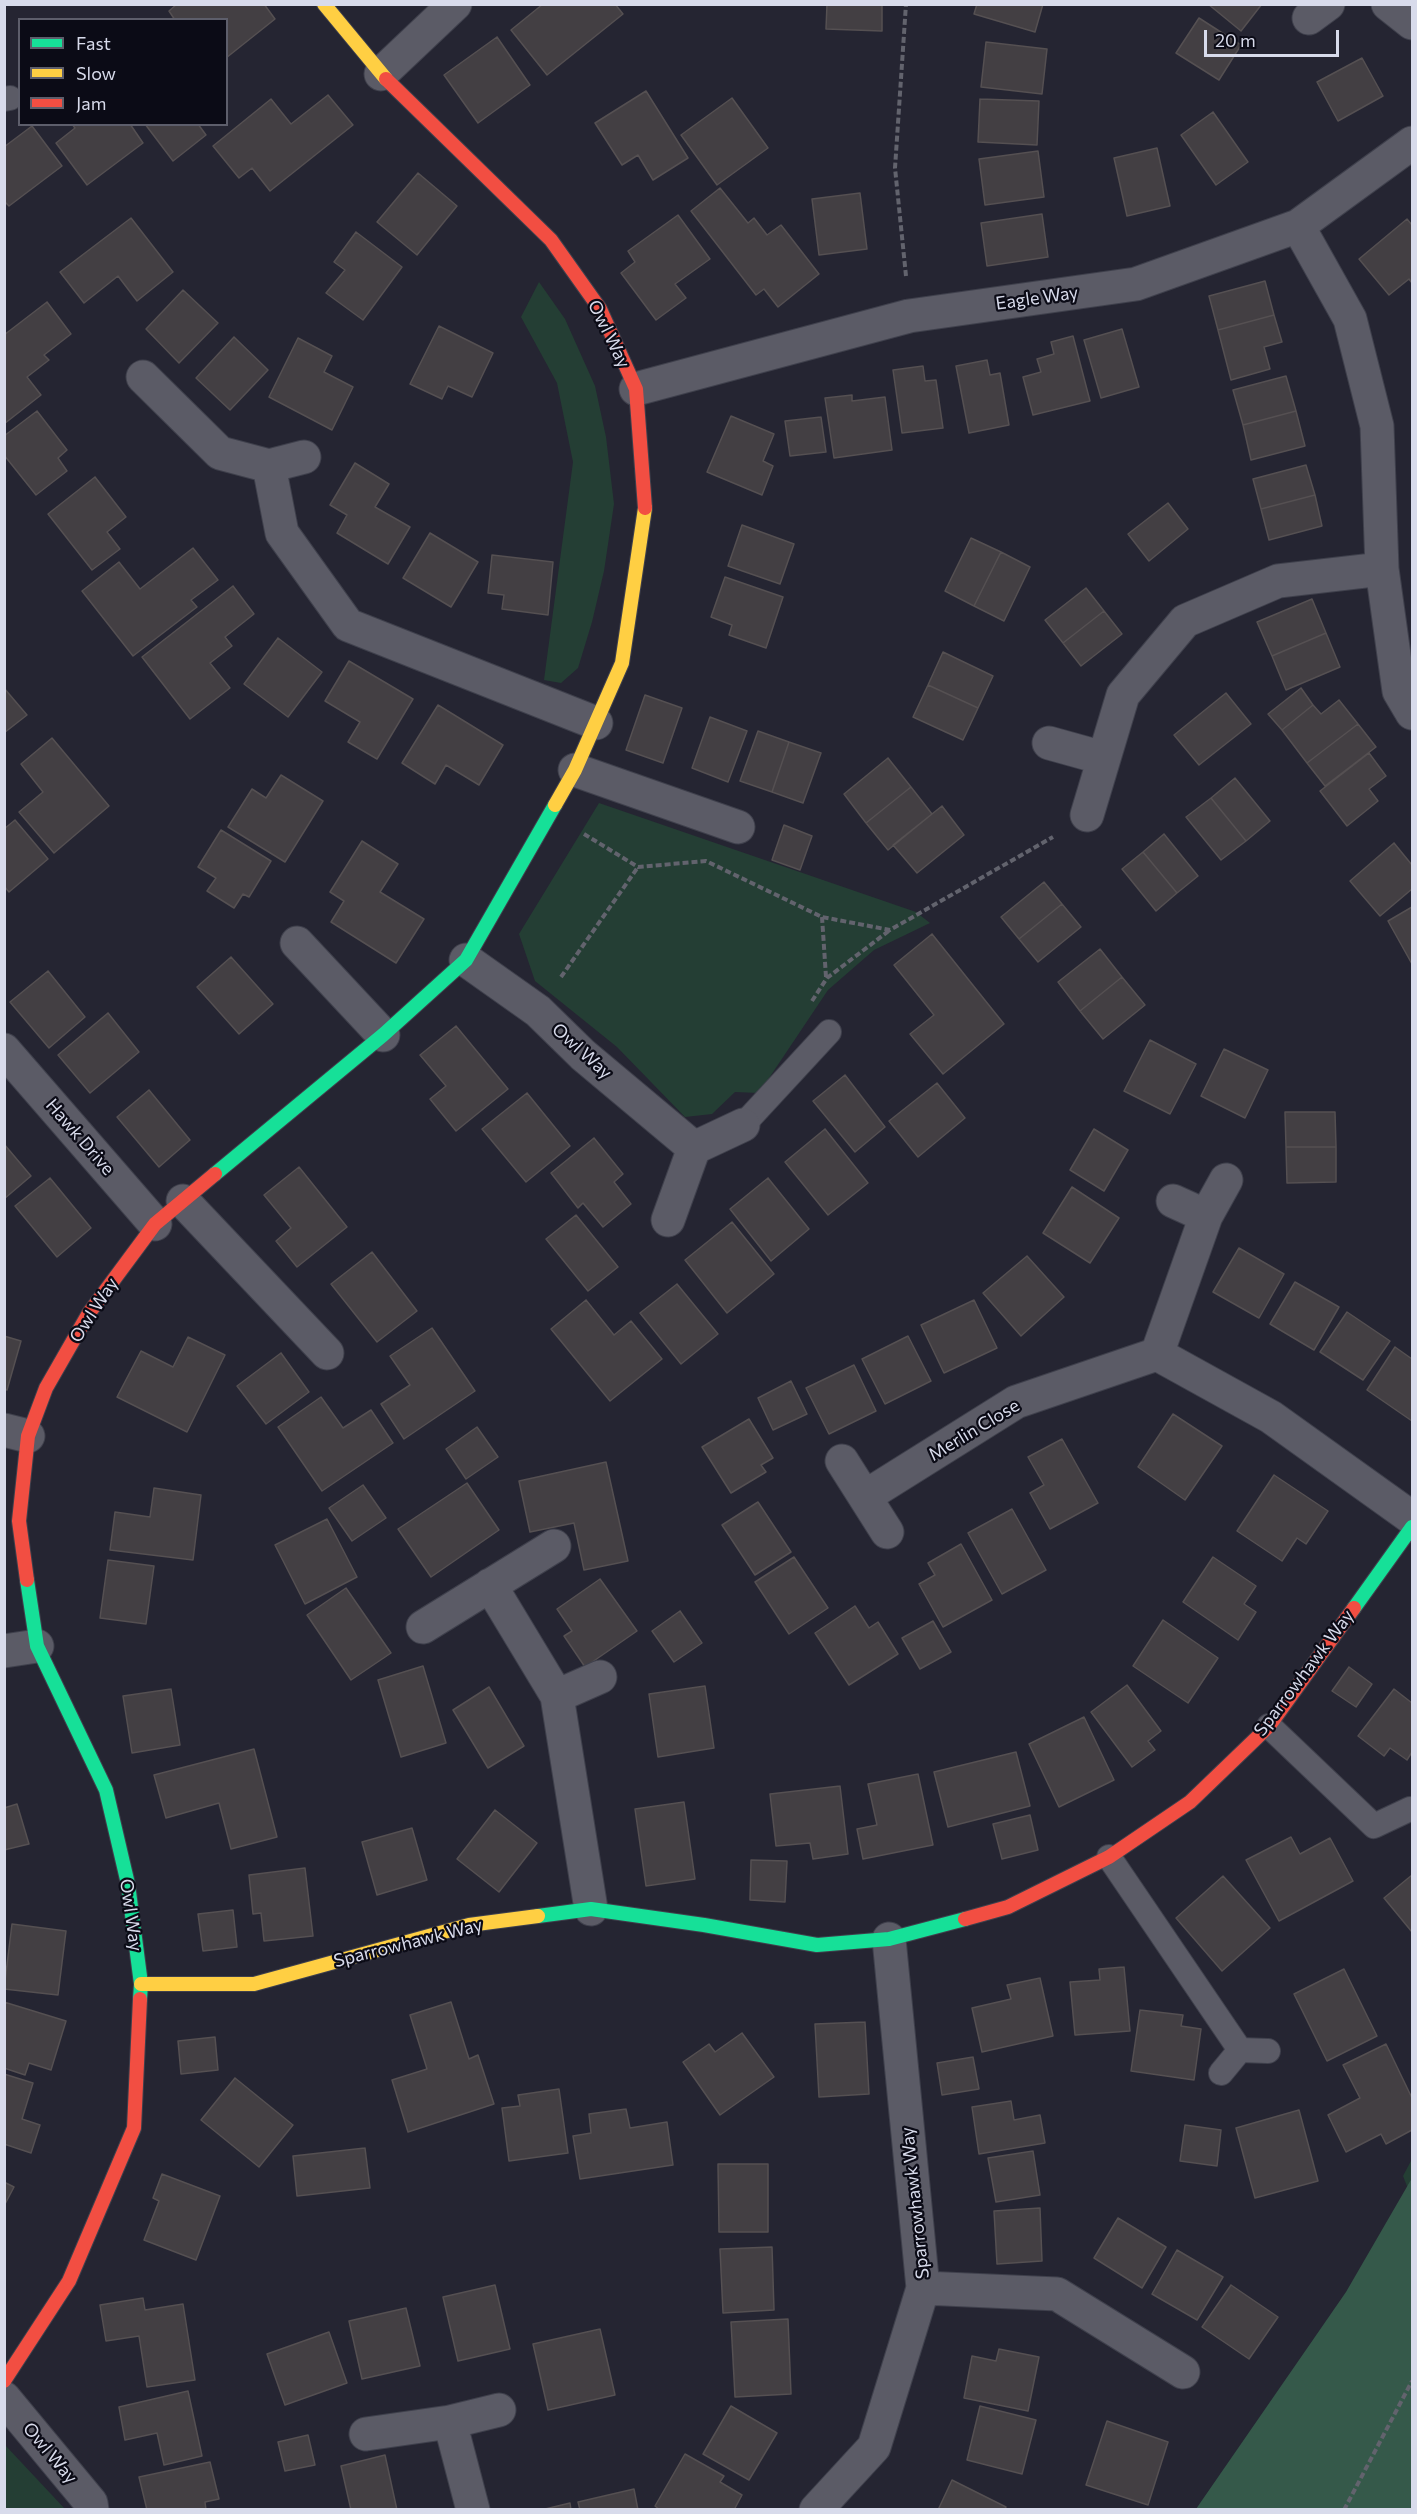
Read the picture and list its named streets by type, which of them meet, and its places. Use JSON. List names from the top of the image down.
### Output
{
  "streets": {
    "street": [
      "Eagle Way",
      "Owl Way",
      "Hawk Drive",
      "Merlin Close",
      "Sparrowhawk Way"
    ]
  },
  "crossings": [
    ["Eagle Way", "Owl Way"],
    ["Owl Way", "Hawk Drive"],
    ["Owl Way", "Sparrowhawk Way"]
  ],
  "legend": ["Fast", "Slow", "Jam"],
  "scale_bar": "20 m"
}
